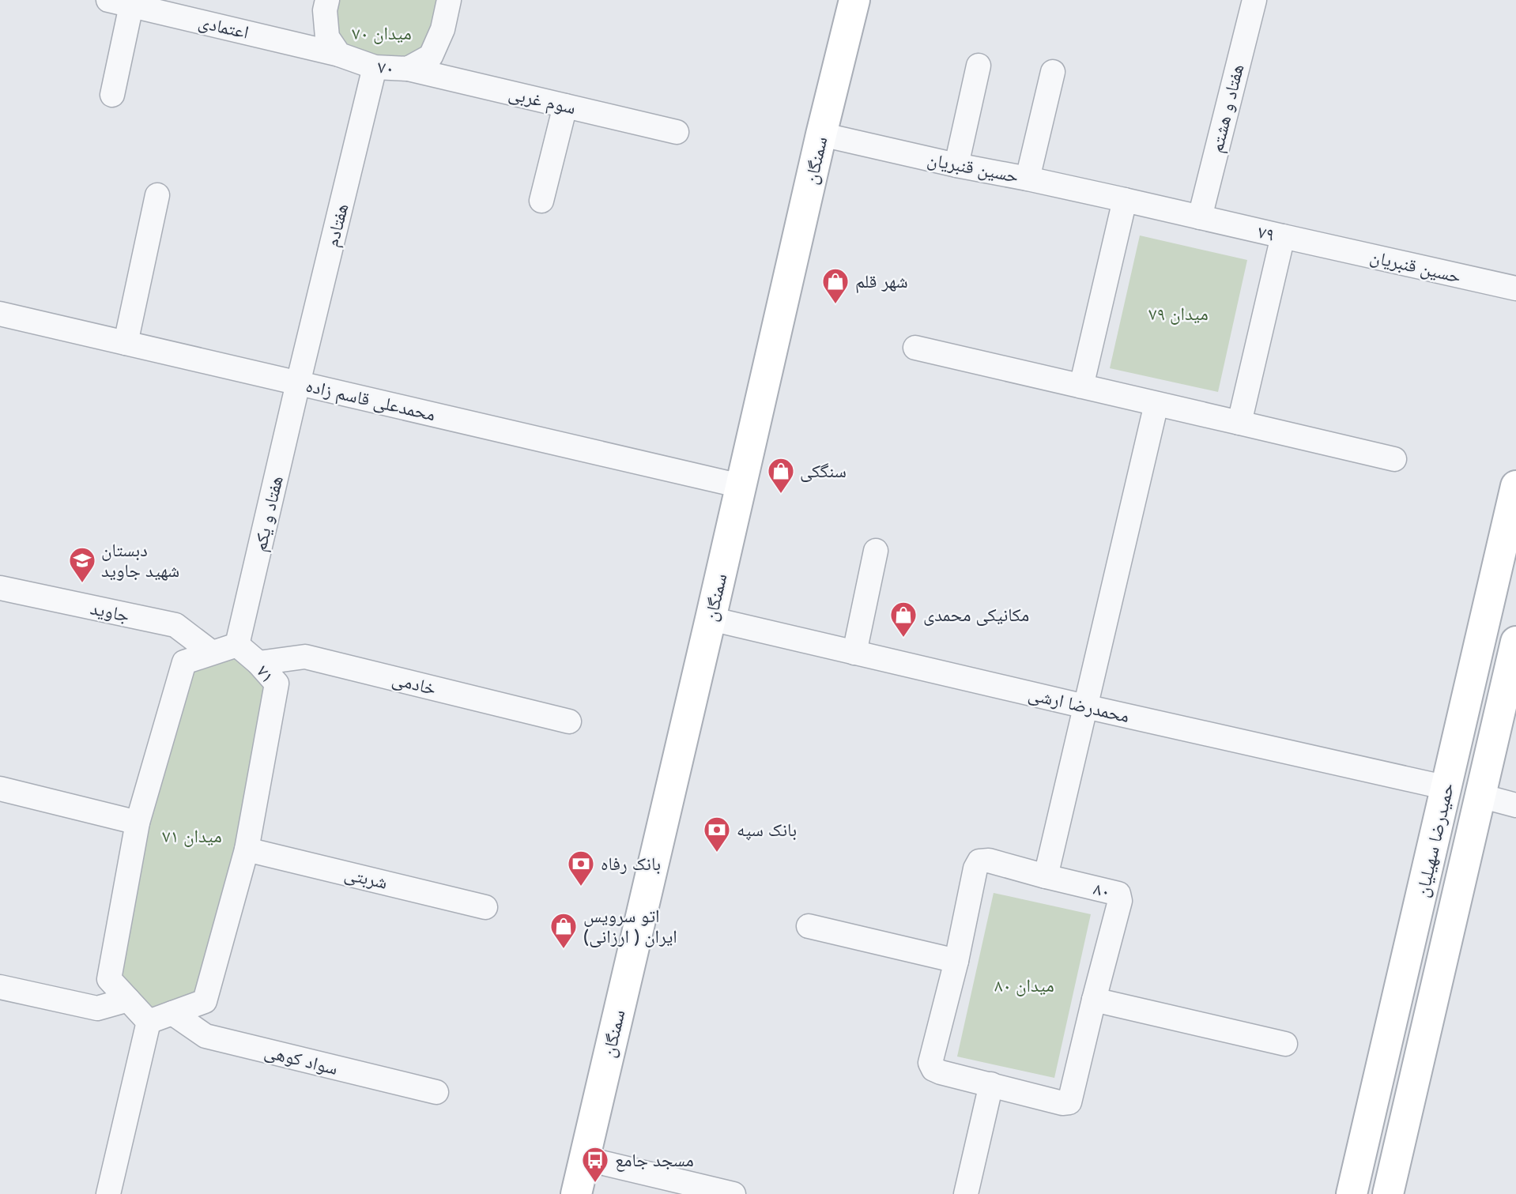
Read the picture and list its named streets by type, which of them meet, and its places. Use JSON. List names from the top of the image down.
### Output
{
  "streets": {
    "main road": ["سمنگان", "حمیدرضا سهیلیان"],
    "street": [
      "اعتمادی",
      "۷۰",
      "سوم غربی",
      "هفتاد و هشتم",
      "حسین قنبریان",
      "هفتادم",
      "۷۹",
      "محمدعلی قاسم زاده",
      "هفتاد و یکم",
      "جاوید",
      "۷۱",
      "خادمی",
      "محمدرضا ارشی",
      "شربتی",
      "۸۰",
      "سواد کوهی"
    ]
  },
  "crossings": [
    ["اعتمادی", "۷۰"],
    ["۷۰", "سوم غربی"],
    ["۷۰", "هفتادم"],
    ["هفتاد و هشتم", "۷۹"],
    ["سمنگان", "حسین قنبریان"],
    ["سمنگان", "محمدعلی قاسم زاده"],
    ["سمنگان", "محمدرضا ارشی"],
    ["حسین قنبریان", "۷۹"],
    ["هفتادم", "محمدعلی قاسم زاده"],
    ["هفتادم", "هفتاد و یکم"],
    ["محمدعلی قاسم زاده", "هفتاد و یکم"],
    ["هفتاد و یکم", "۷۱"],
    ["۷۱", "خادمی"],
    ["۷۱", "شربتی"],
    ["۷۱", "سواد کوهی"],
    ["محمدرضا ارشی", "حمیدرضا سهیلیان"]
  ],
  "parks": [
    "میدان ۷۰",
    "میدان ۷۹",
    "میدان ۷۱",
    "میدان ۸۰"
  ],
  "places": {
    "shop": [
      "شهر قلم",
      "سنگکی",
      "مکانیکی محمدی",
      "اتو سرویس ایران ( ارزانی)"
    ],
    "school or university": ["دبستان شهید جاوید"],
    "bank": ["بانک سپه", "بانک رفاه"],
    "bus stop": ["مسجد جامع"]
  }
}
